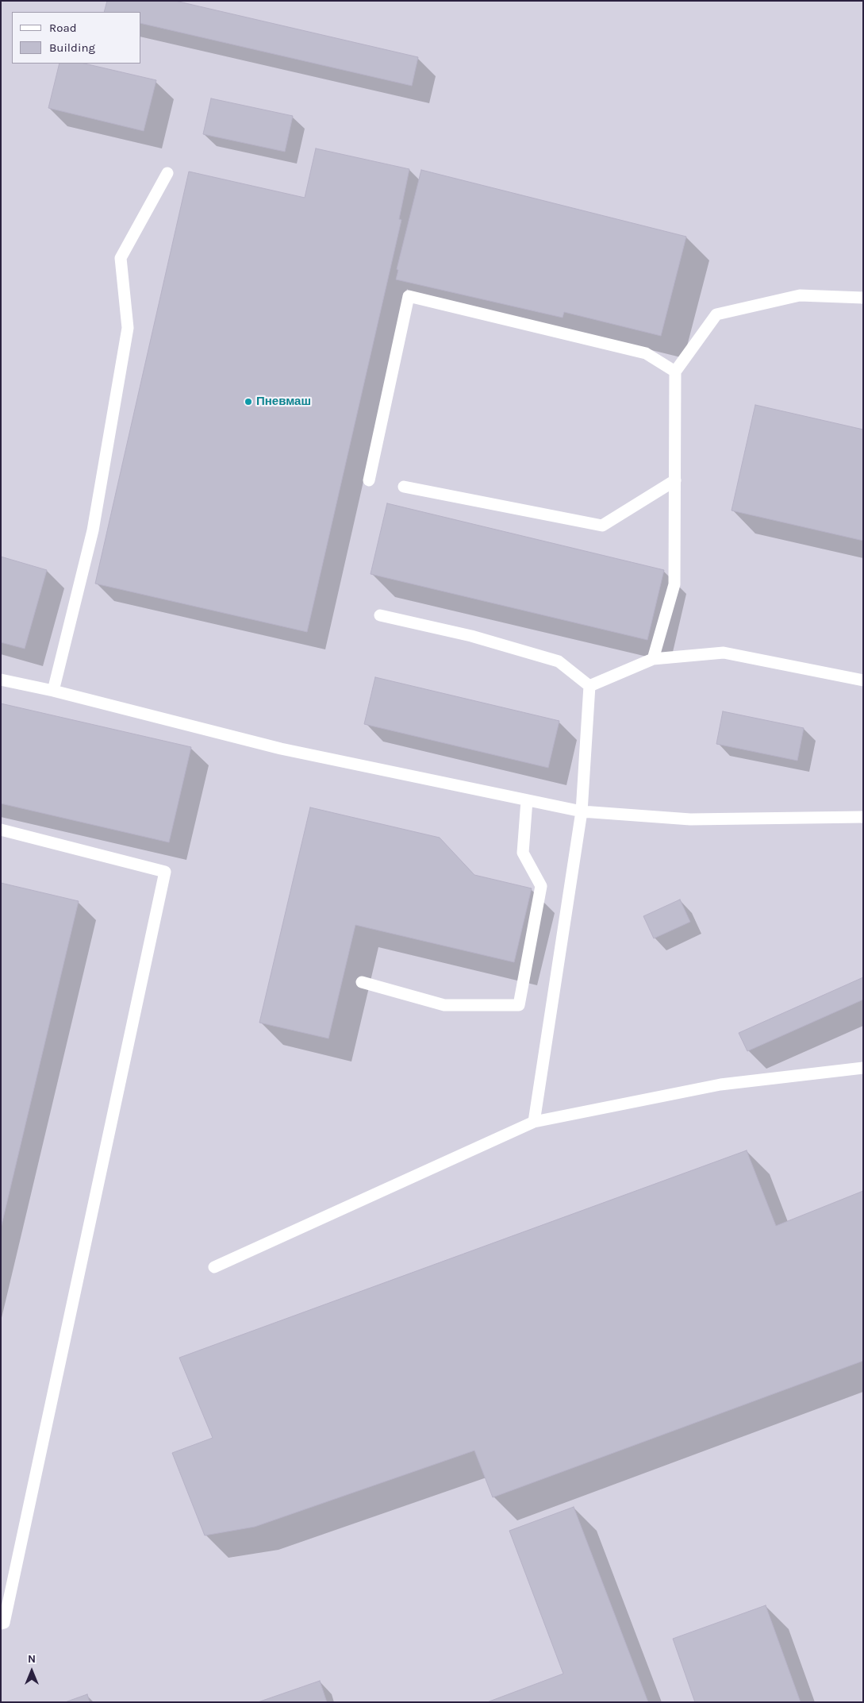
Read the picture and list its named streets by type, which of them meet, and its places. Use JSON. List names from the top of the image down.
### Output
{
  "places": ["Пневмаш"],
  "legend": ["Road", "Building"],
  "north": "top"
}
